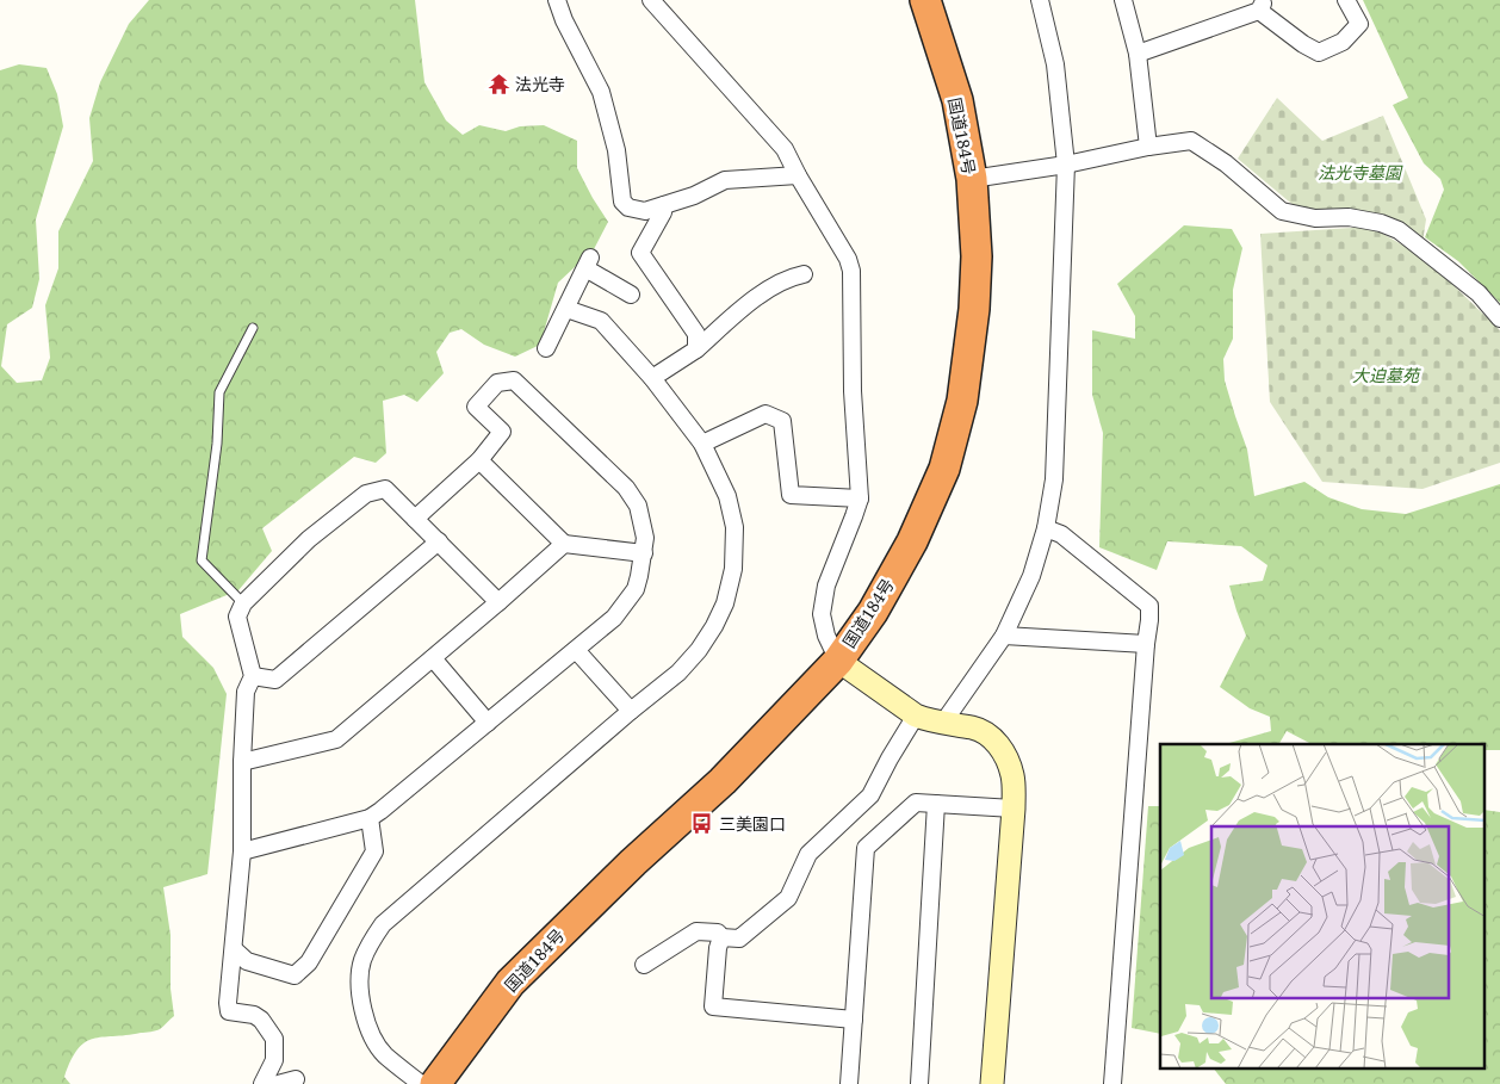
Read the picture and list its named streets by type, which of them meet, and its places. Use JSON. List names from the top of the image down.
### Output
{
  "streets": {
    "highway": ["国道184号"]
  },
  "parks": ["法光寺墓園", "大迫墓苑"],
  "places": {
    "temple": ["法光寺"],
    "bus stop": ["三美園口"]
  }
}
